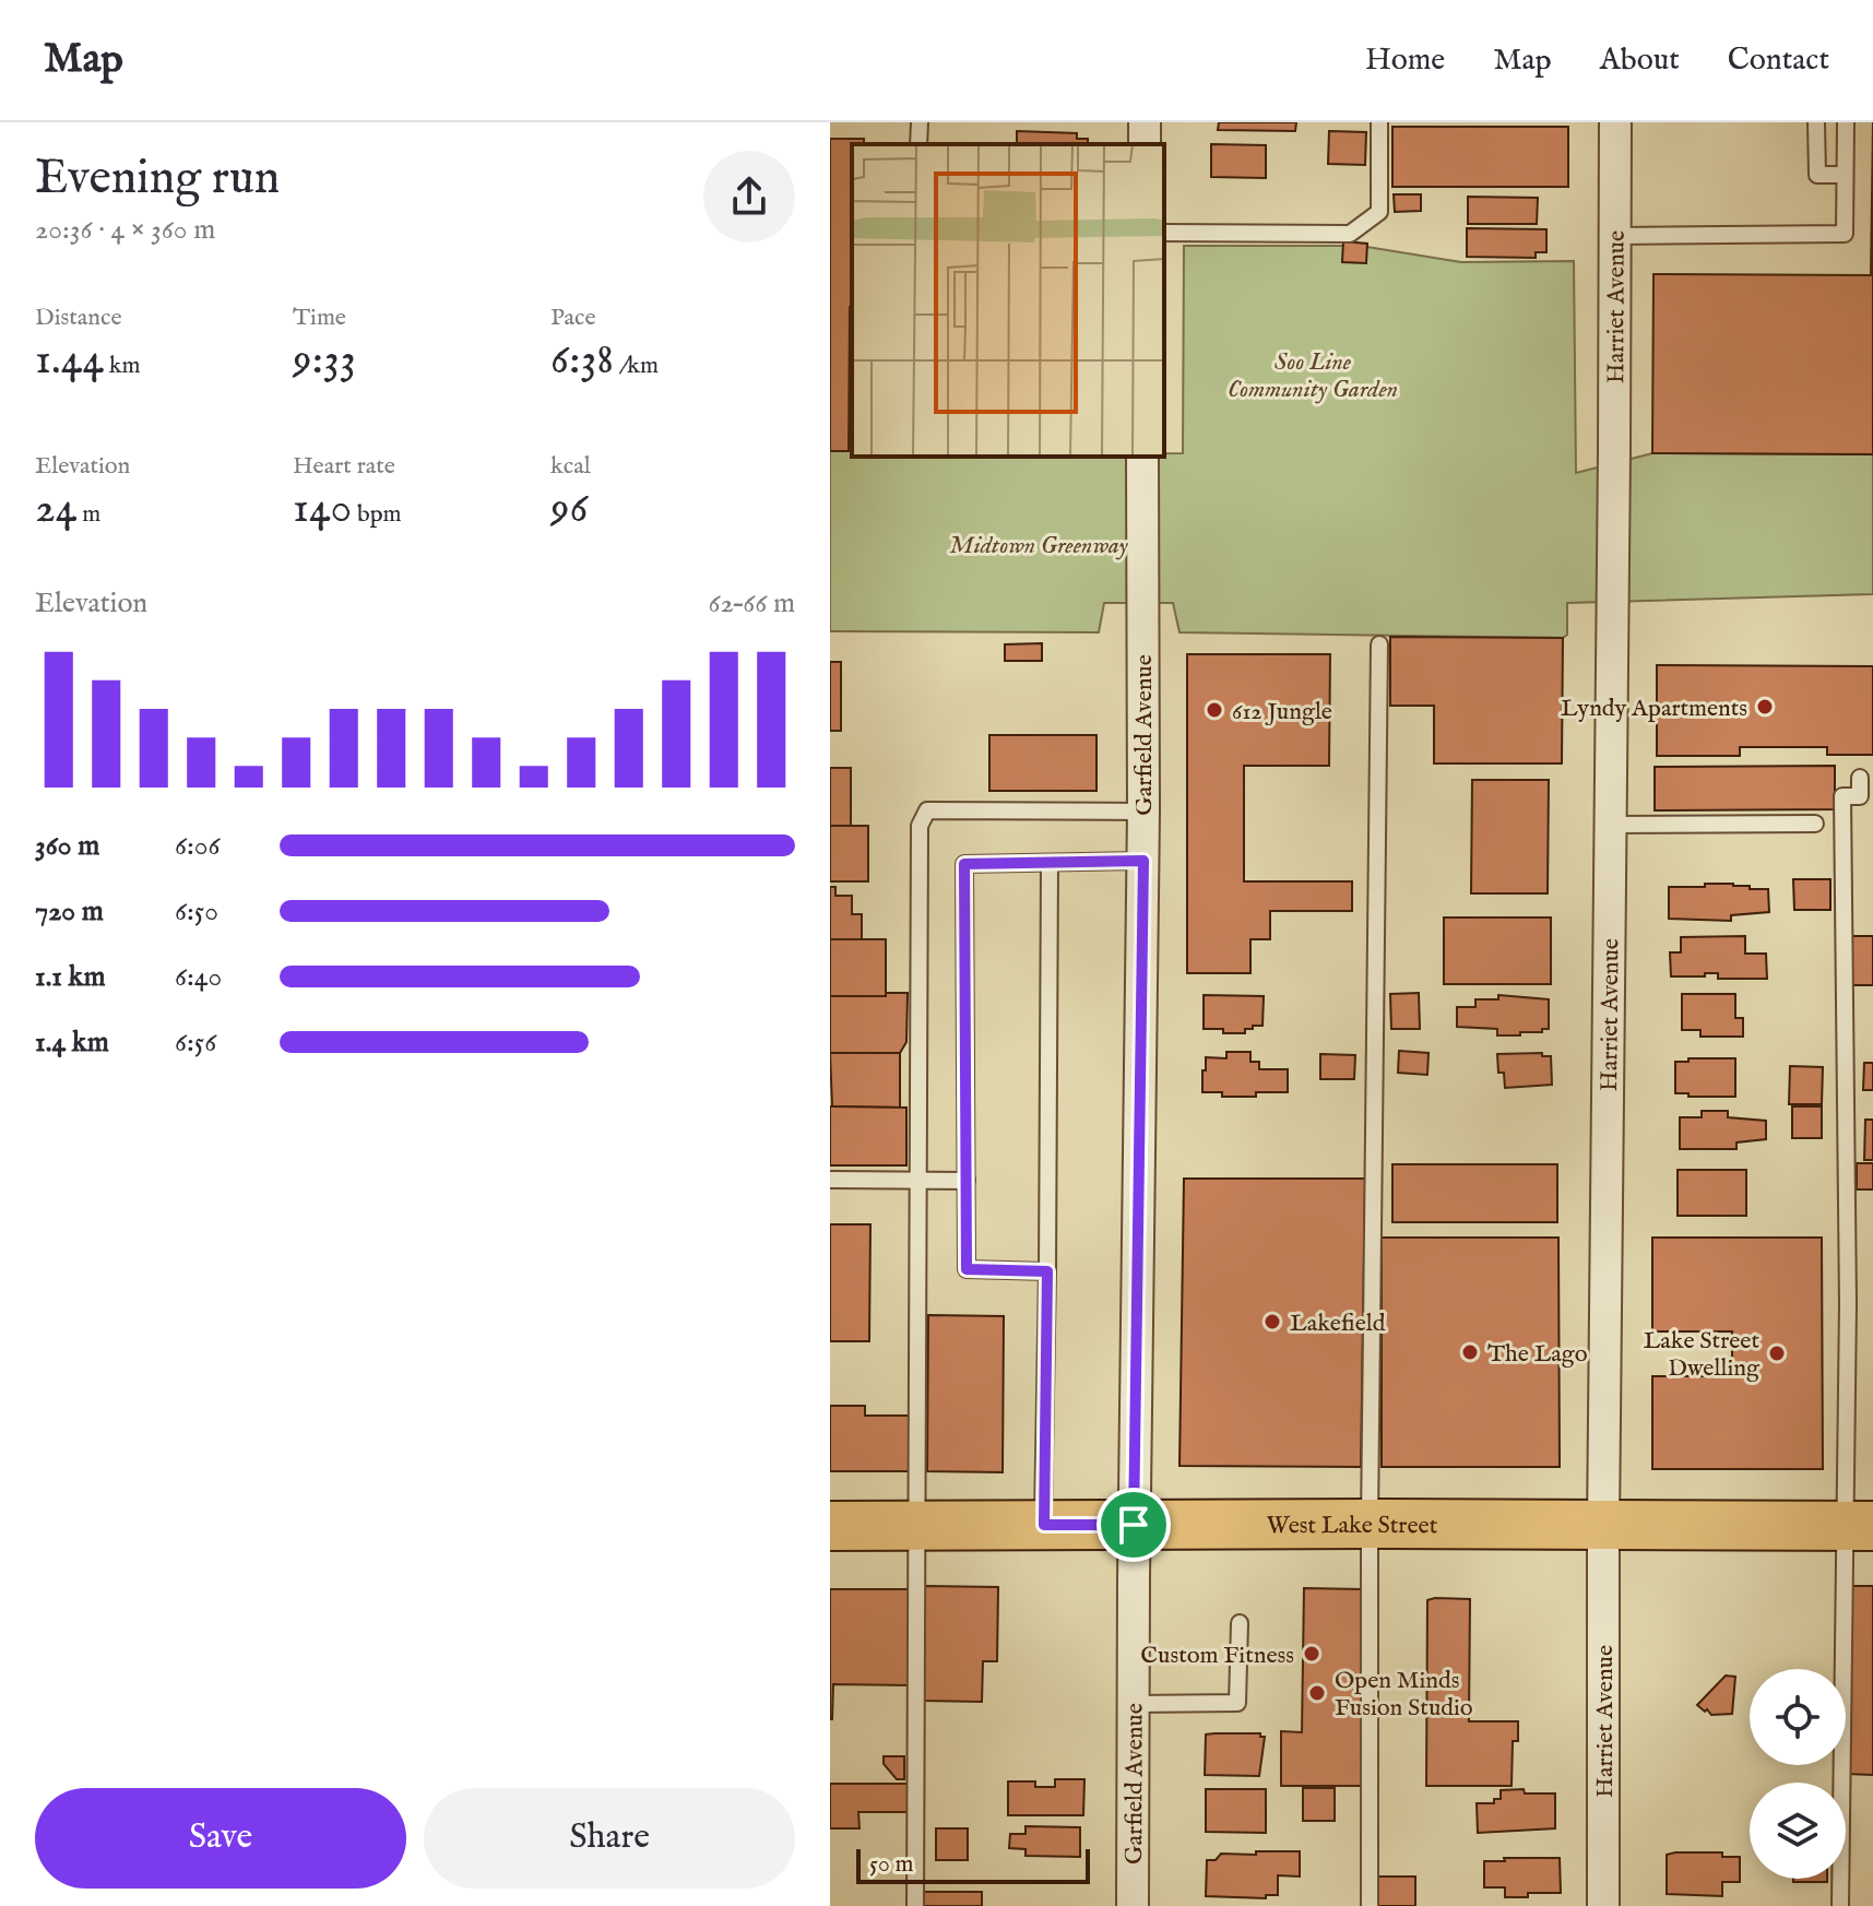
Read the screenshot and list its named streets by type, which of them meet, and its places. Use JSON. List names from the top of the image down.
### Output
{
  "streets": {
    "main road": ["West Lake Street"],
    "street": ["Harriet Avenue", "Garfield Avenue"]
  },
  "crossings": [
    ["Harriet Avenue", "West Lake Street"],
    ["Garfield Avenue", "West Lake Street"]
  ],
  "parks": ["Soo Line Community Garden", "Midtown Greenway"],
  "places": [
    "Lyndy Apartments",
    "612 Jungle",
    "Lakefield",
    "The Lago",
    "Lake Street Dwelling",
    "Custom Fitness",
    "Open Minds Fusion Studio"
  ],
  "scale_bar": "50 m",
  "page": {
    "header": "Map",
    "nav": [
      "Home",
      "Map",
      "About",
      "Contact"
    ],
    "heading": ["Evening run", "20:36 · 4 × 360 m"],
    "stats": [
      ["Distance", "1.44 km"],
      ["Time", "9:33"],
      ["Pace", "6:38 /km"],
      ["Elevation", "24 m"],
      ["Heart rate", "140 bpm"],
      ["kcal", "96"]
    ],
    "chart": ["Elevation", "62–66 m"],
    "list": [
      {
        "name": "360 m",
        "note": "6:06"
      },
      {
        "name": "720 m",
        "note": "6:50"
      },
      {
        "name": "1.1 km",
        "note": "6:40"
      },
      {
        "name": "1.4 km",
        "note": "6:56"
      }
    ],
    "buttons": ["Save", "Share"],
    "scale": "50 m"
  }
}
